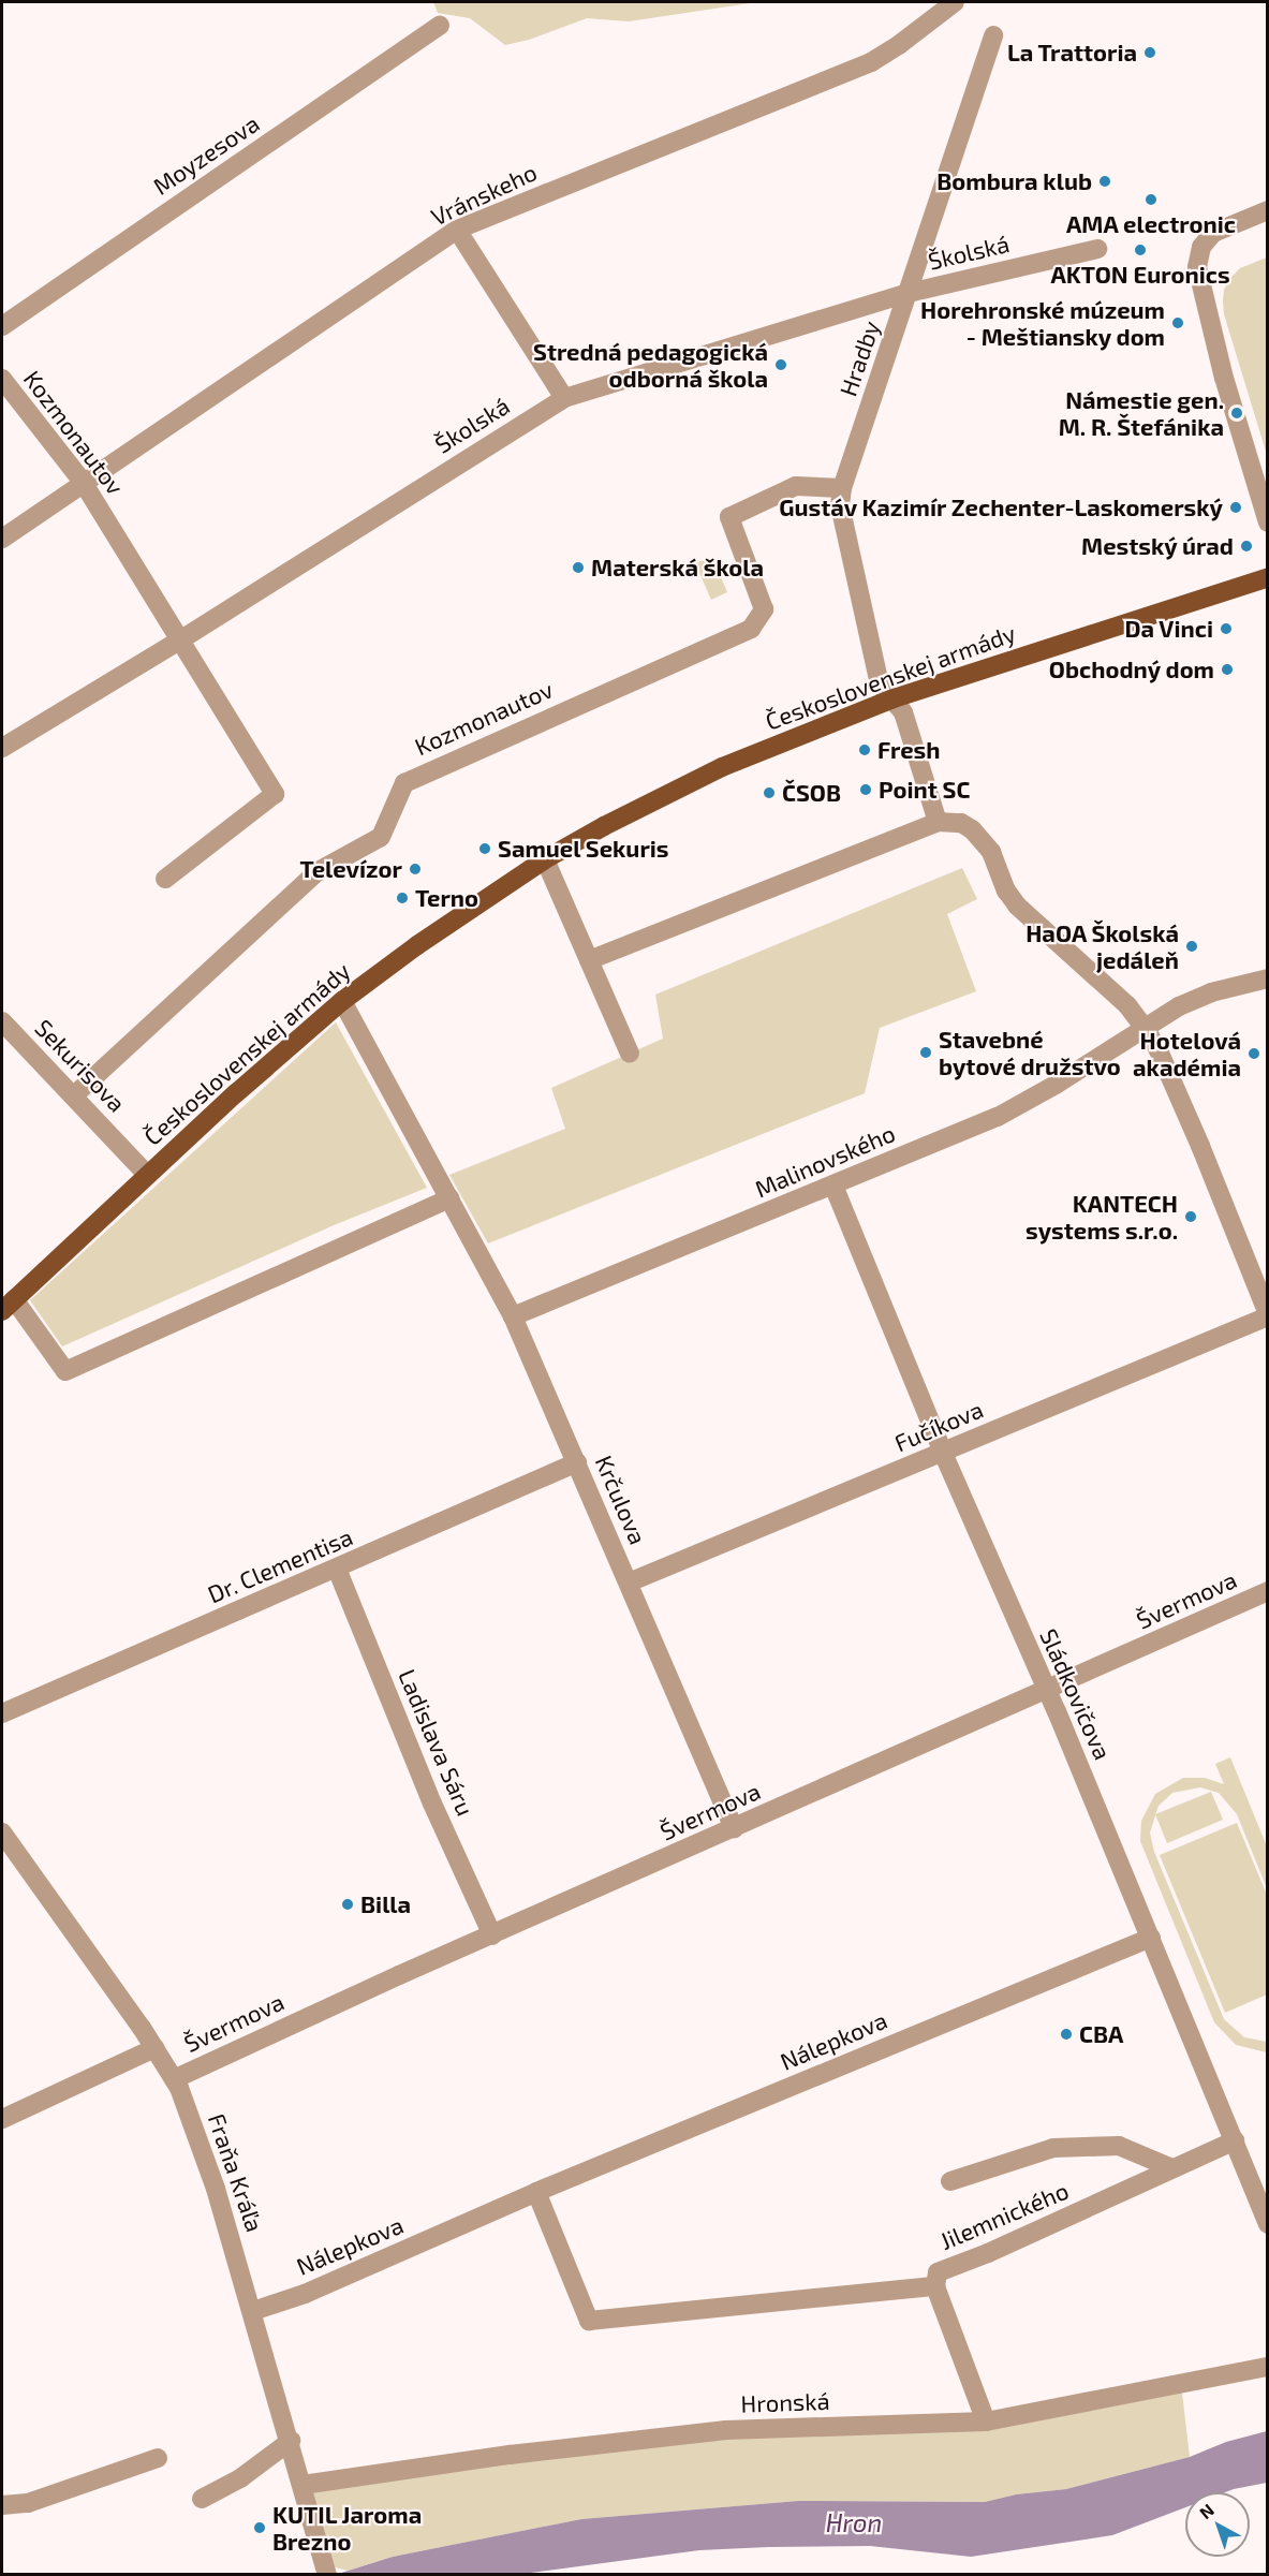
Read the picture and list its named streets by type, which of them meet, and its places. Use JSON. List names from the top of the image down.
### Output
{
  "streets": {
    "main road": ["Československej armády"],
    "street": [
      "Moyzesova",
      "Vránskeho",
      "Školská",
      "Hradby",
      "Kozmonautov",
      "Sekurisova",
      "Malinovského",
      "Fučíkova",
      "Krčulova",
      "Dr. Clementisa",
      "Švermova",
      "Sládkovičova",
      "Ladislava Sáru",
      "Nálepkova",
      "Fraňa Kráľa",
      "Jilemnického",
      "Hronská"
    ]
  },
  "crossings": [
    ["Vránskeho", "Kozmonautov"],
    ["Školská", "Hradby"],
    ["Školská", "Kozmonautov"],
    ["Hradby", "Kozmonautov"],
    ["Hradby", "Československej armády"],
    ["Kozmonautov", "Sekurisova"],
    ["Československej armády", "Sekurisova"],
    ["Československej armády", "Krčulova"],
    ["Malinovského", "Krčulova"],
    ["Malinovského", "Sládkovičova"],
    ["Fučíkova", "Krčulova"],
    ["Fučíkova", "Sládkovičova"],
    ["Krčulova", "Dr. Clementisa"],
    ["Krčulova", "Švermova"],
    ["Dr. Clementisa", "Ladislava Sáru"],
    ["Švermova", "Sládkovičova"],
    ["Švermova", "Ladislava Sáru"],
    ["Švermova", "Fraňa Kráľa"],
    ["Sládkovičova", "Nálepkova"],
    ["Sládkovičova", "Jilemnického"],
    ["Nálepkova", "Fraňa Kráľa"],
    ["Fraňa Kráľa", "Hronská"],
    ["Jilemnického", "Hronská"]
  ],
  "water": ["Hron"],
  "places": [
    "La Trattoria",
    "Bombura klub",
    "AMA electronic",
    "AKTON Euronics",
    "Horehronské múzeum - Meštiansky dom",
    "Stredná pedagogická odborná škola",
    "Námestie gen. M. R. Štefánika",
    "Gustáv Kazimír Zechenter-Laskomerský",
    "Mestský úrad",
    "Materská škola",
    "Da Vinci",
    "Obchodný dom",
    "Fresh",
    "Point SC",
    "ČSOB",
    "Samuel Sekuris",
    "Televízor",
    "Terno",
    "HaOA Školská jedáleň",
    "Stavebné bytové družstvo",
    "Hotelová akadémia",
    "KANTECH systems s.r.o.",
    "Billa",
    "CBA",
    "KUTIL Jaroma Brezno"
  ],
  "north": "top left"
}
